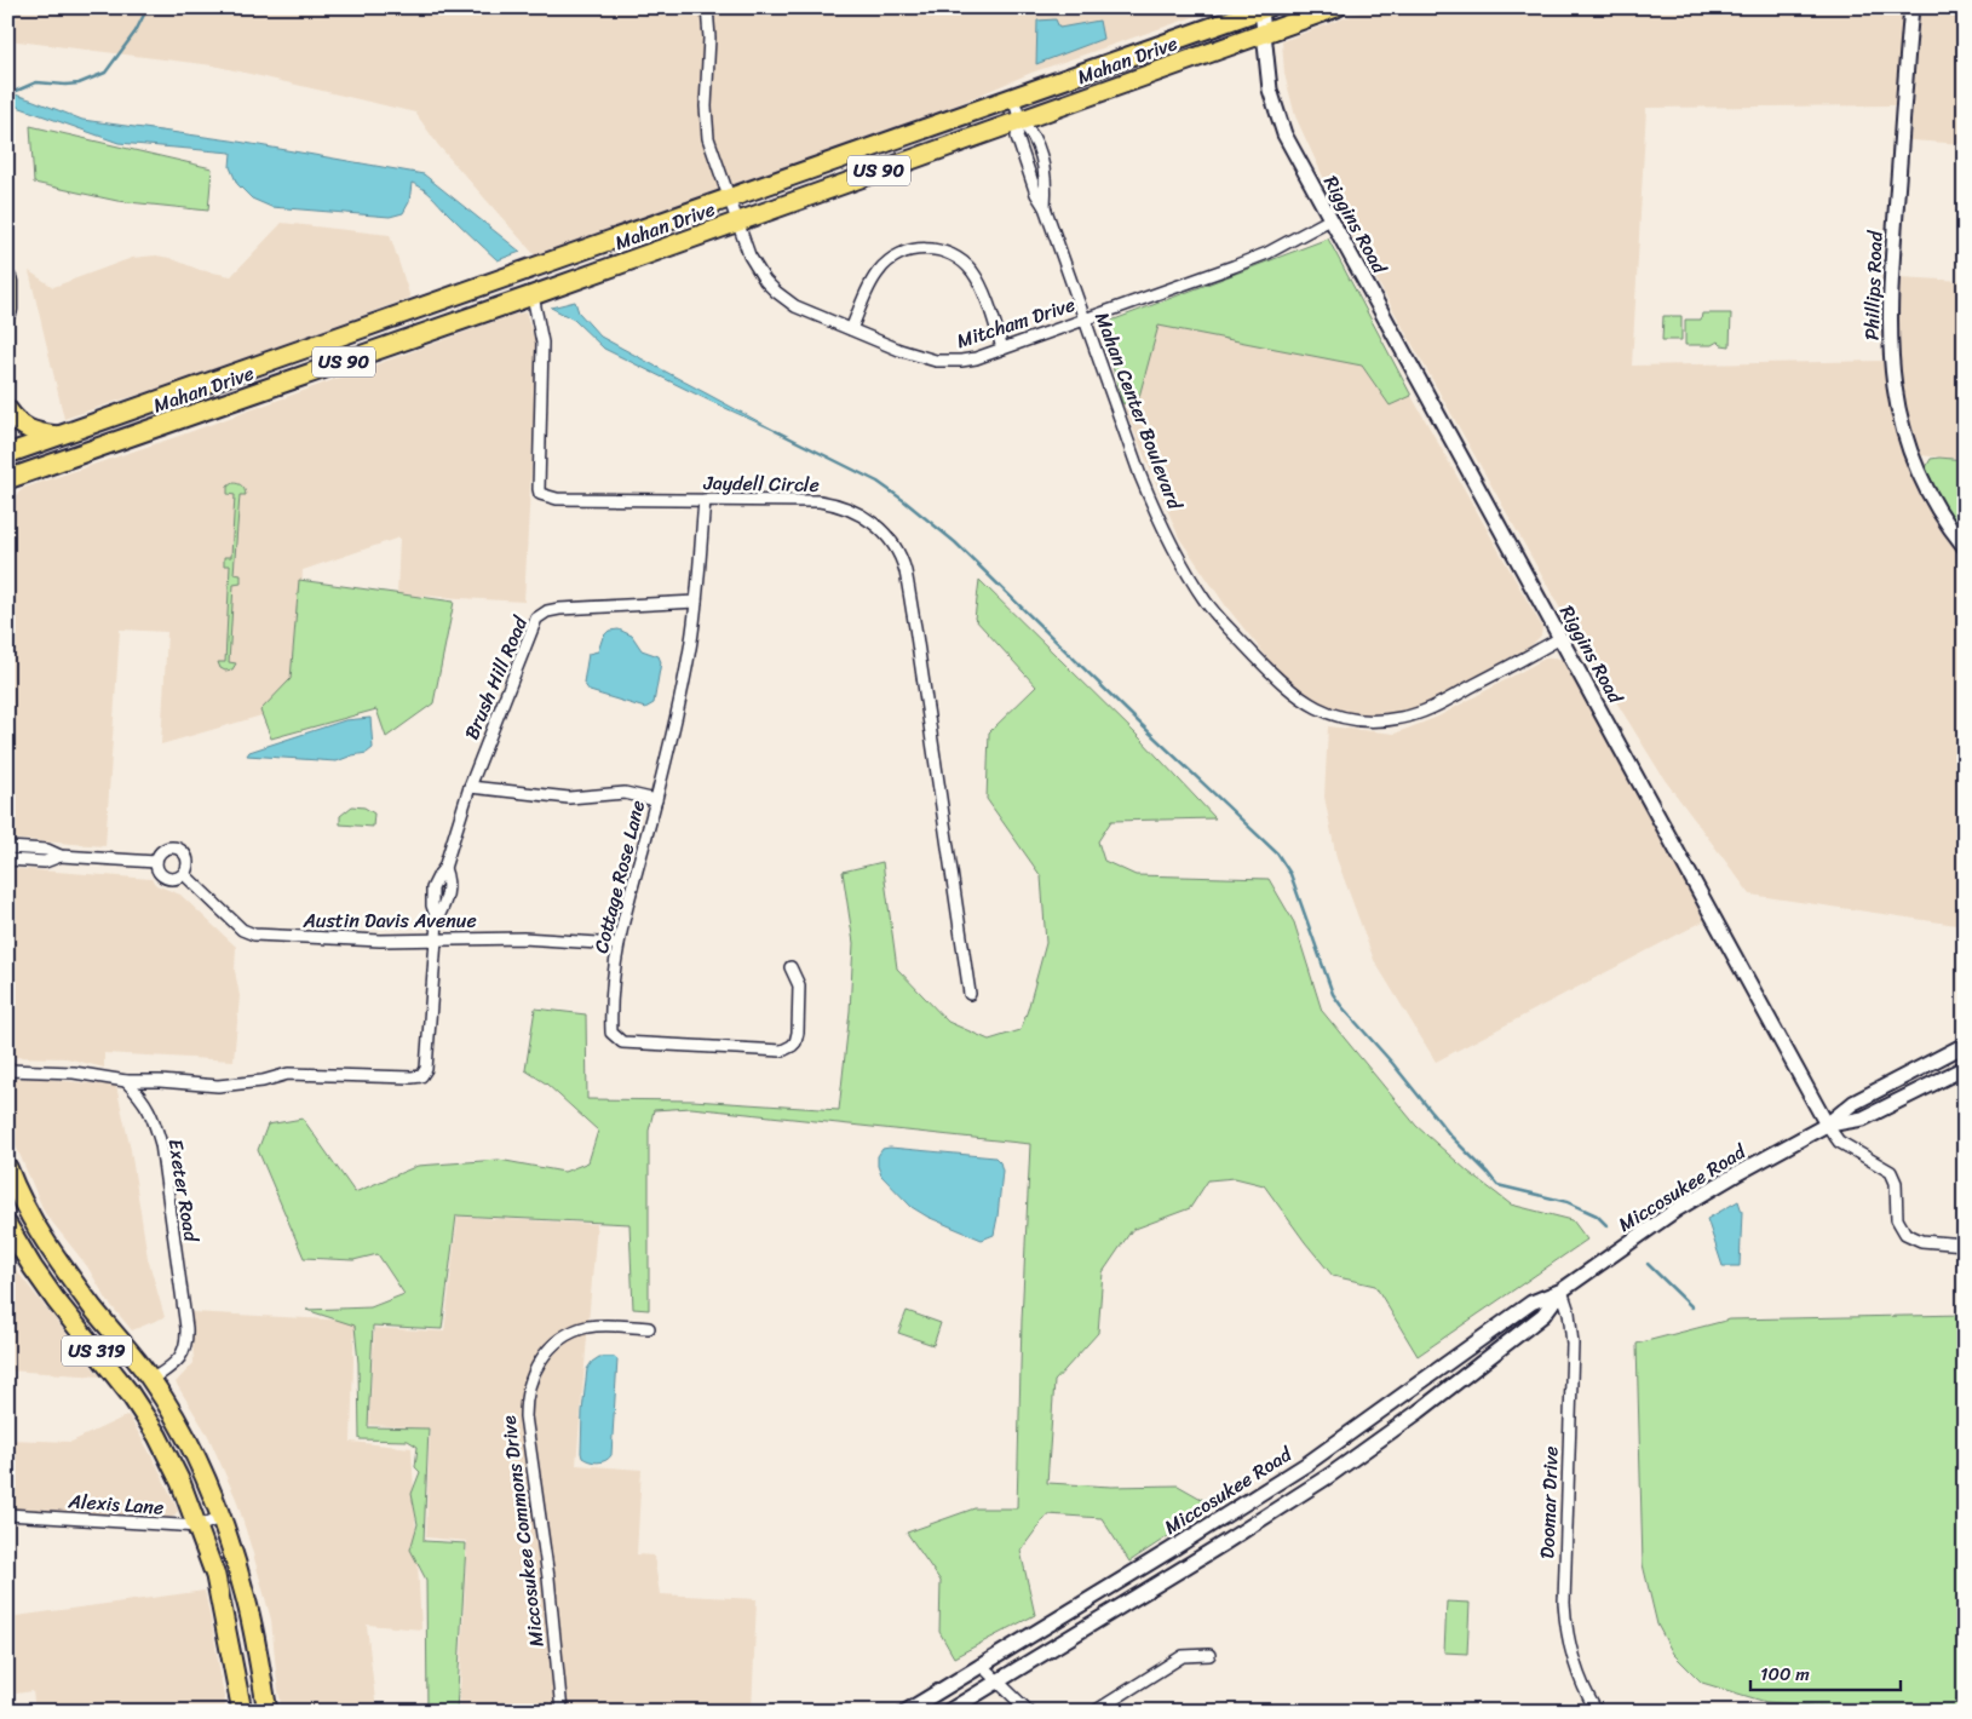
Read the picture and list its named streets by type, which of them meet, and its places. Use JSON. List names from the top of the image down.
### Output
{
  "streets": {
    "main road": ["Mahan Drive", "US 90", "US 319"],
    "street": [
      "Riggins Road",
      "Phillips Road",
      "Mitcham Drive",
      "Mahan Center Boulevard",
      "Jaydell Circle",
      "Brush Hill Road",
      "Cottage Rose Lane",
      "Austin Davis Avenue",
      "Miccosukee Road",
      "Exeter Road",
      "Doomar Drive",
      "Alexis Lane",
      "Miccosukee Commons Drive"
    ]
  },
  "crossings": [
    ["Mahan Drive", "Riggins Road"],
    ["Mahan Drive", "Mitcham Drive"],
    ["Mahan Drive", "Mahan Center Boulevard"],
    ["Mahan Drive", "Jaydell Circle"],
    ["Riggins Road", "Mitcham Drive"],
    ["Riggins Road", "Mahan Center Boulevard"],
    ["Riggins Road", "Miccosukee Road"],
    ["Mitcham Drive", "Mahan Center Boulevard"],
    ["Jaydell Circle", "Cottage Rose Lane"],
    ["Brush Hill Road", "Cottage Rose Lane"],
    ["Brush Hill Road", "Austin Davis Avenue"],
    ["Brush Hill Road", "Exeter Road"],
    ["Cottage Rose Lane", "Austin Davis Avenue"],
    ["Miccosukee Road", "Doomar Drive"],
    ["Exeter Road", "US 319"],
    ["US 319", "Alexis Lane"]
  ],
  "scale_bar": "100 m"
}
